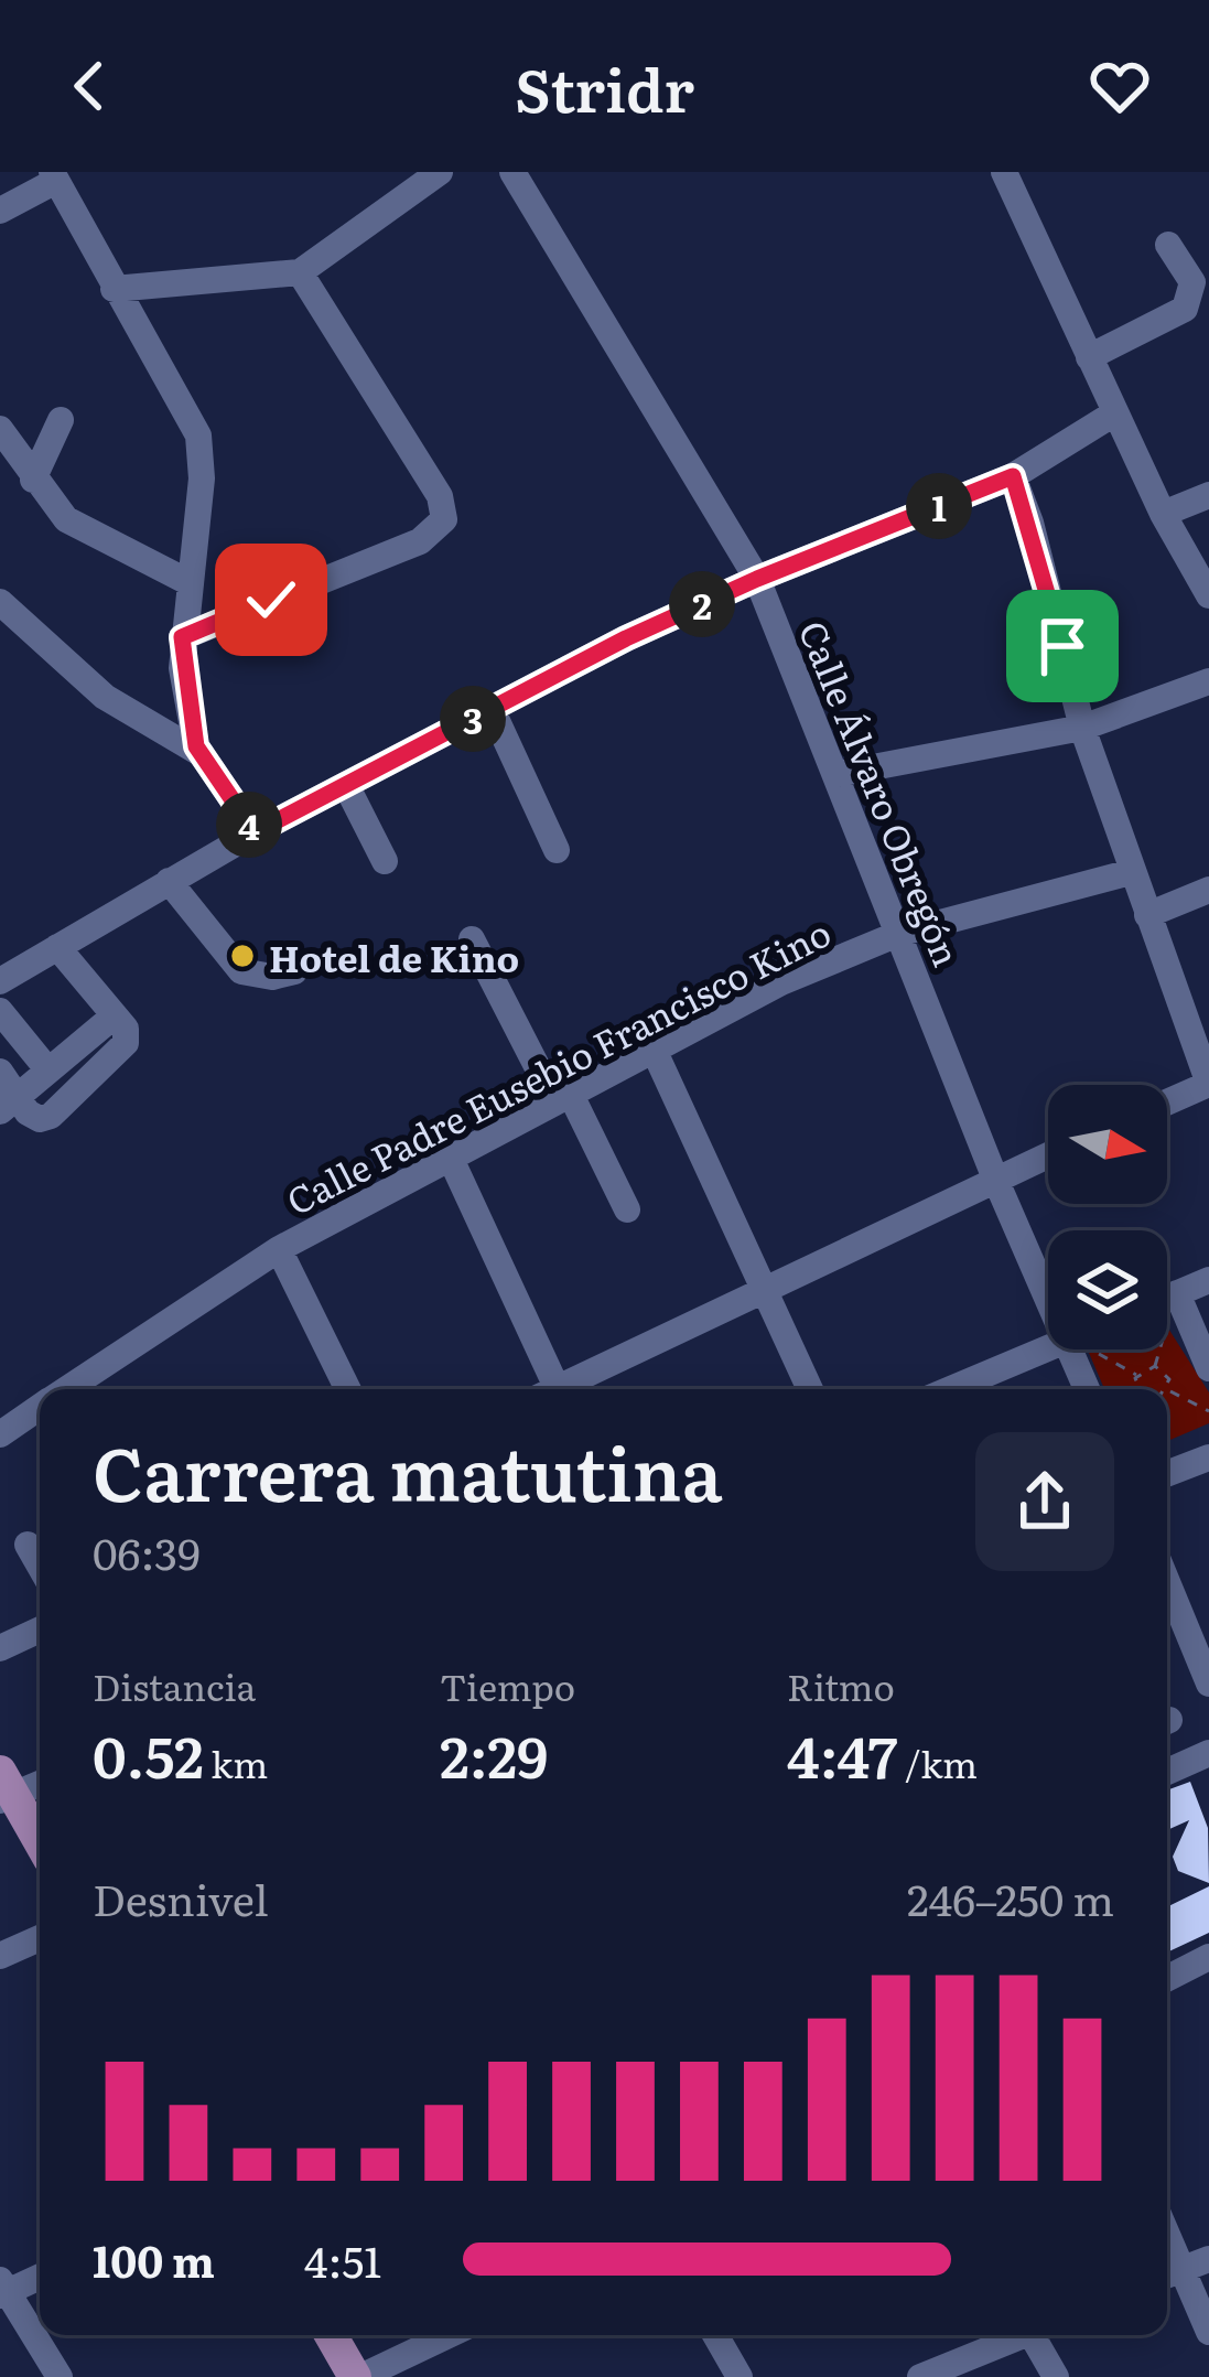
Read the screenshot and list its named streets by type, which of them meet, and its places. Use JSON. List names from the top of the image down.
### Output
{
  "streets": {
    "street": ["Calle Álvaro Obregón", "Calle Padre Eusebio Francisco Kino"]
  },
  "crossings": [
    ["Calle Álvaro Obregón", "Calle Padre Eusebio Francisco Kino"]
  ],
  "places": ["Hotel de Kino"],
  "north": "right",
  "page": {
    "header": "Stridr",
    "pins": [
      "1",
      "2",
      "3",
      "4"
    ],
    "heading": ["Carrera matutina", "06:39"],
    "stats": [
      ["Distancia", "0.52 km"],
      ["Tiempo", "2:29"],
      ["Ritmo", "4:47 /km"]
    ],
    "chart": ["Desnivel", "246–250 m"],
    "list": [
      {
        "name": "100 m",
        "note": "4:51"
      }
    ]
  }
}
